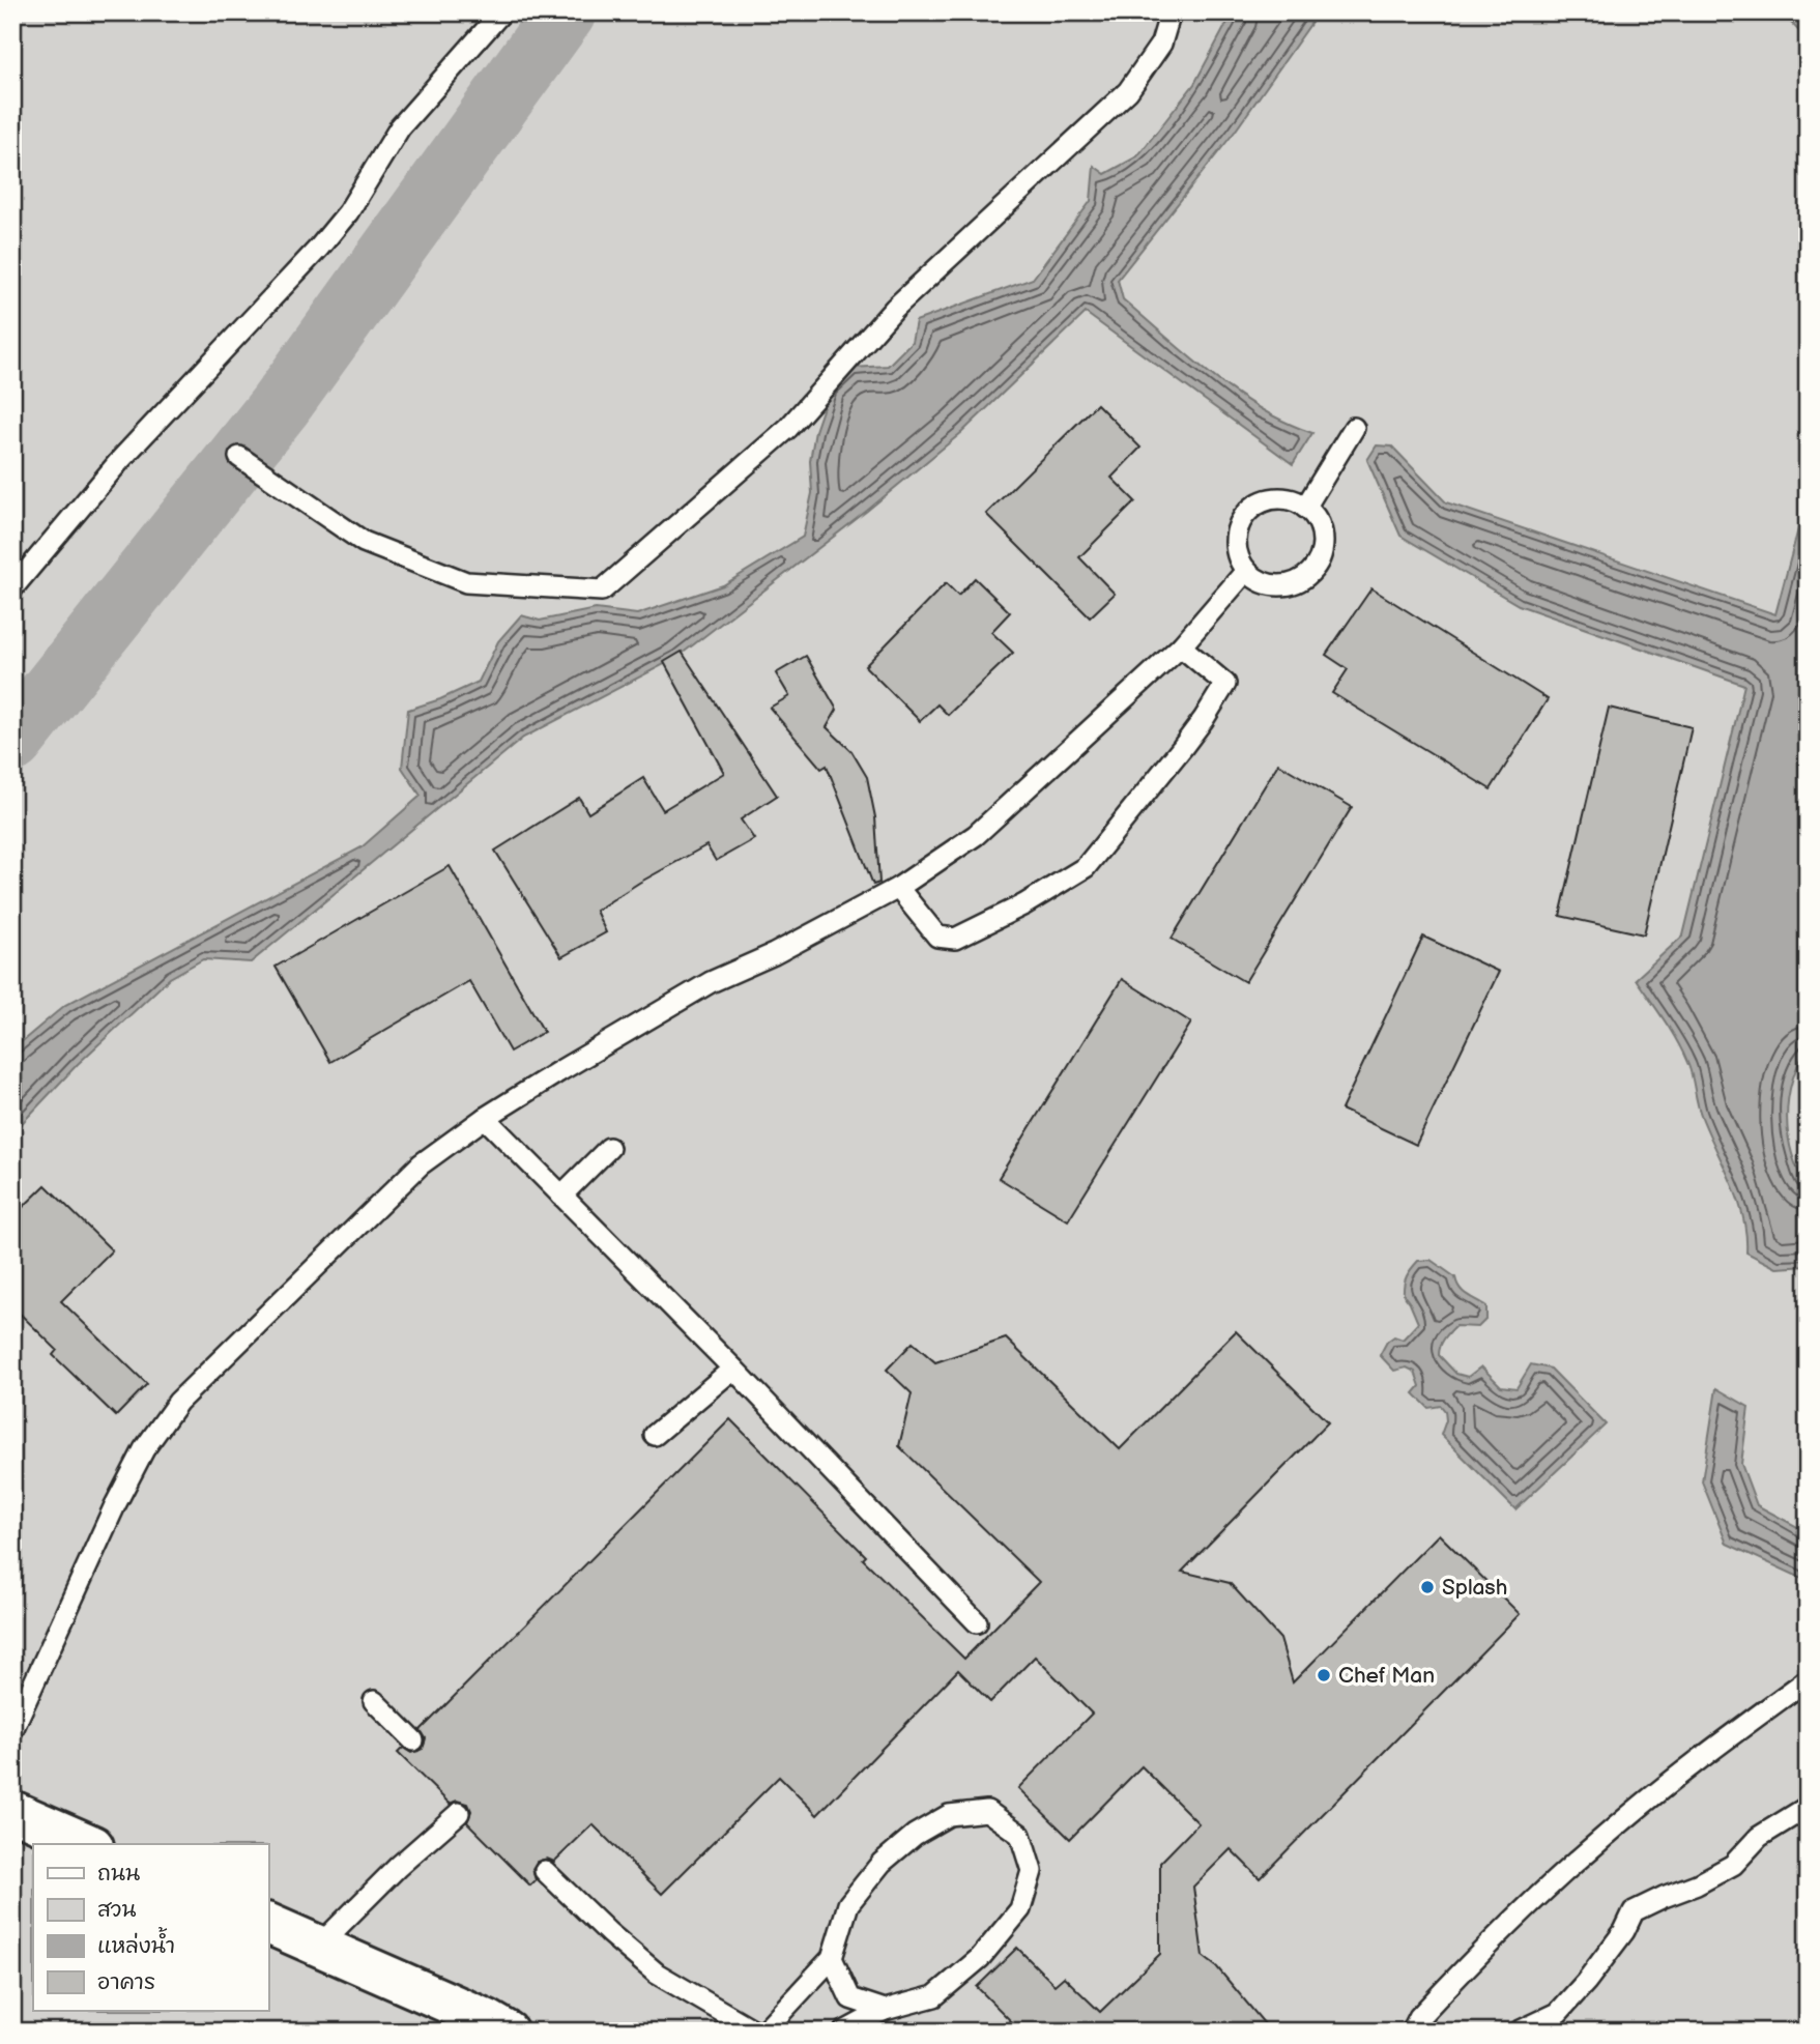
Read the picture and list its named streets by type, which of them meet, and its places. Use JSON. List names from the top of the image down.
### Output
{
  "places": ["Splash", "Chef Man"],
  "legend": [
    "ถนน",
    "สวน",
    "แหล่งน้ำ",
    "อาคาร"
  ]
}
